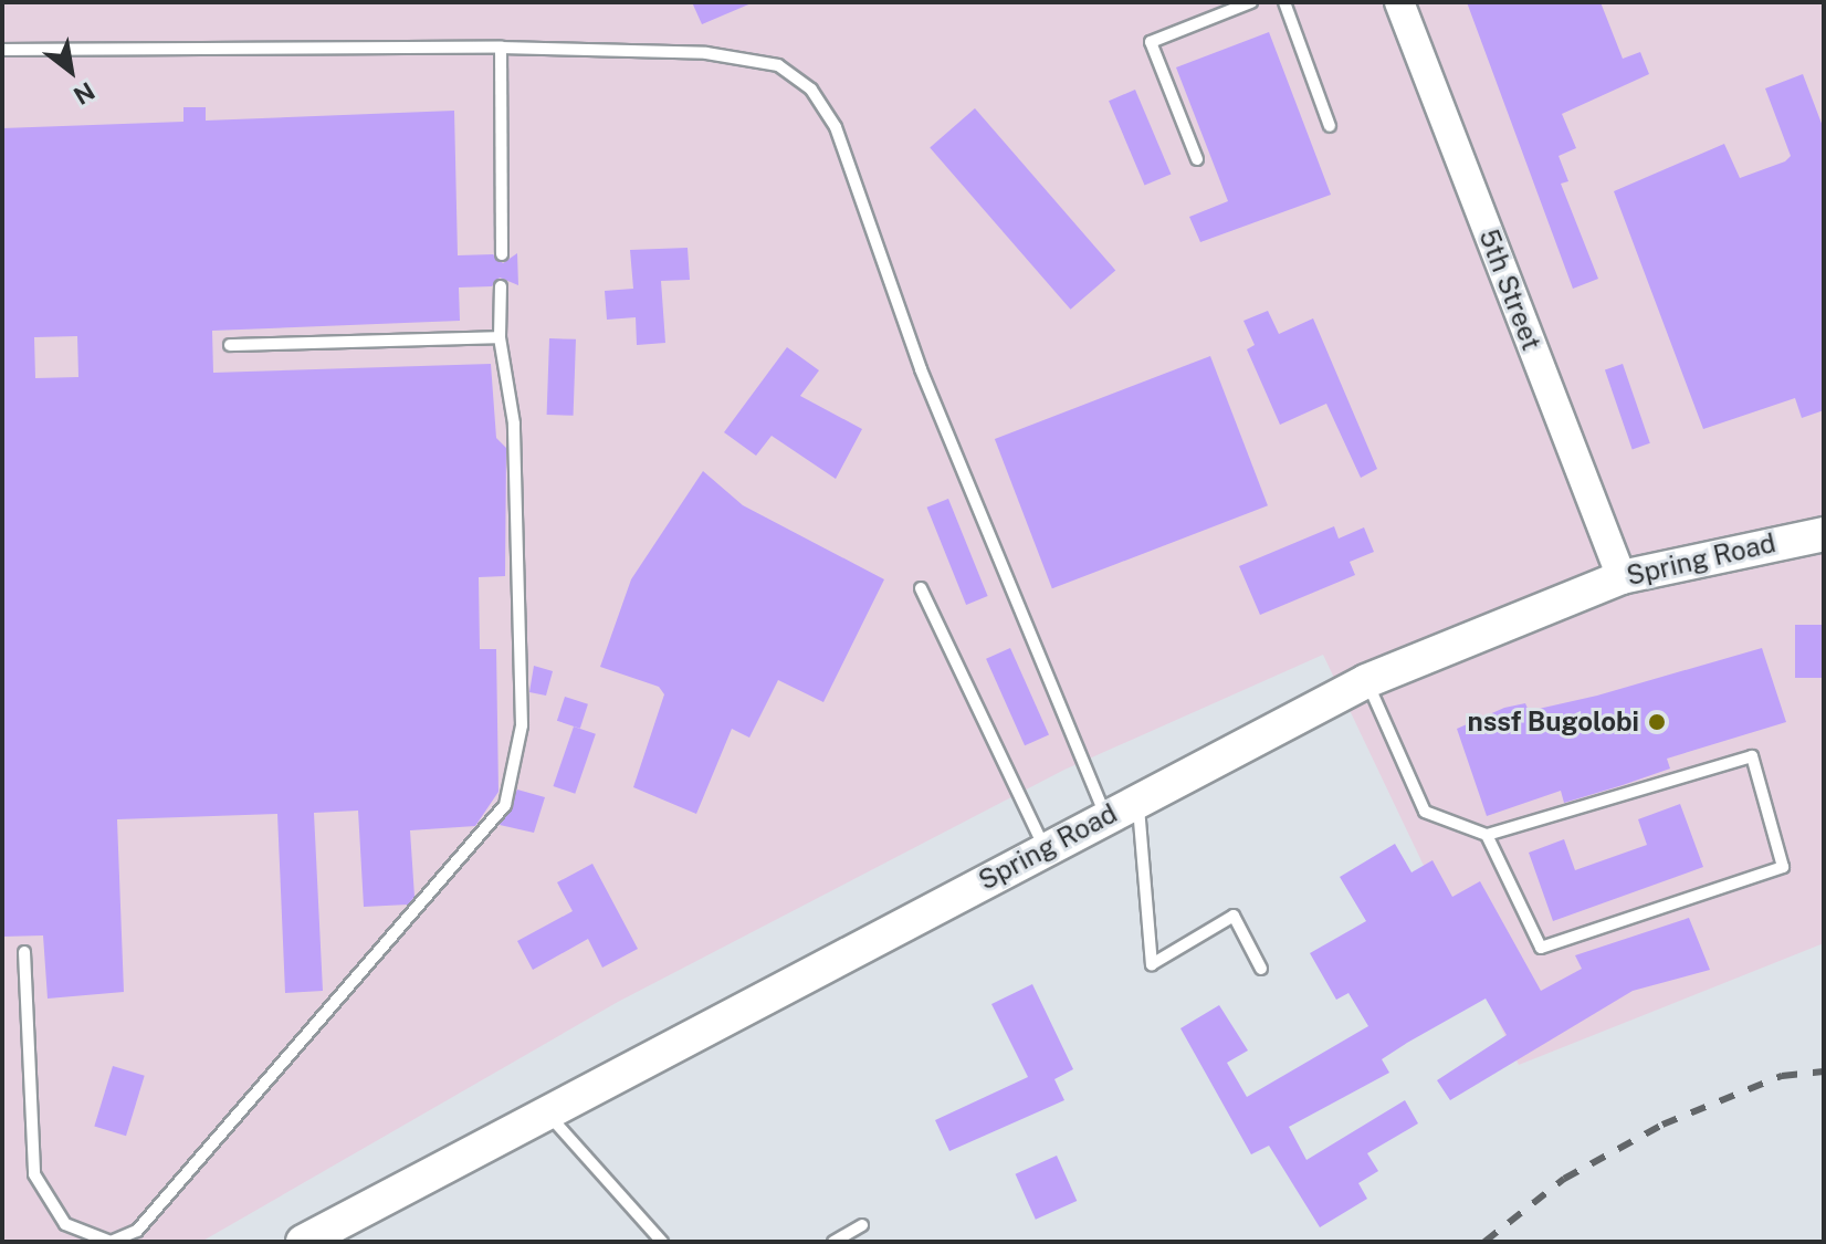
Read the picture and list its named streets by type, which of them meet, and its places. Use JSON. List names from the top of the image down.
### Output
{
  "streets": {
    "main road": ["Spring Road"],
    "street": ["5th Street"]
  },
  "crossings": [
    ["5th Street", "Spring Road"]
  ],
  "places": ["nssf Bugolobi"],
  "north": "bottom right"
}
